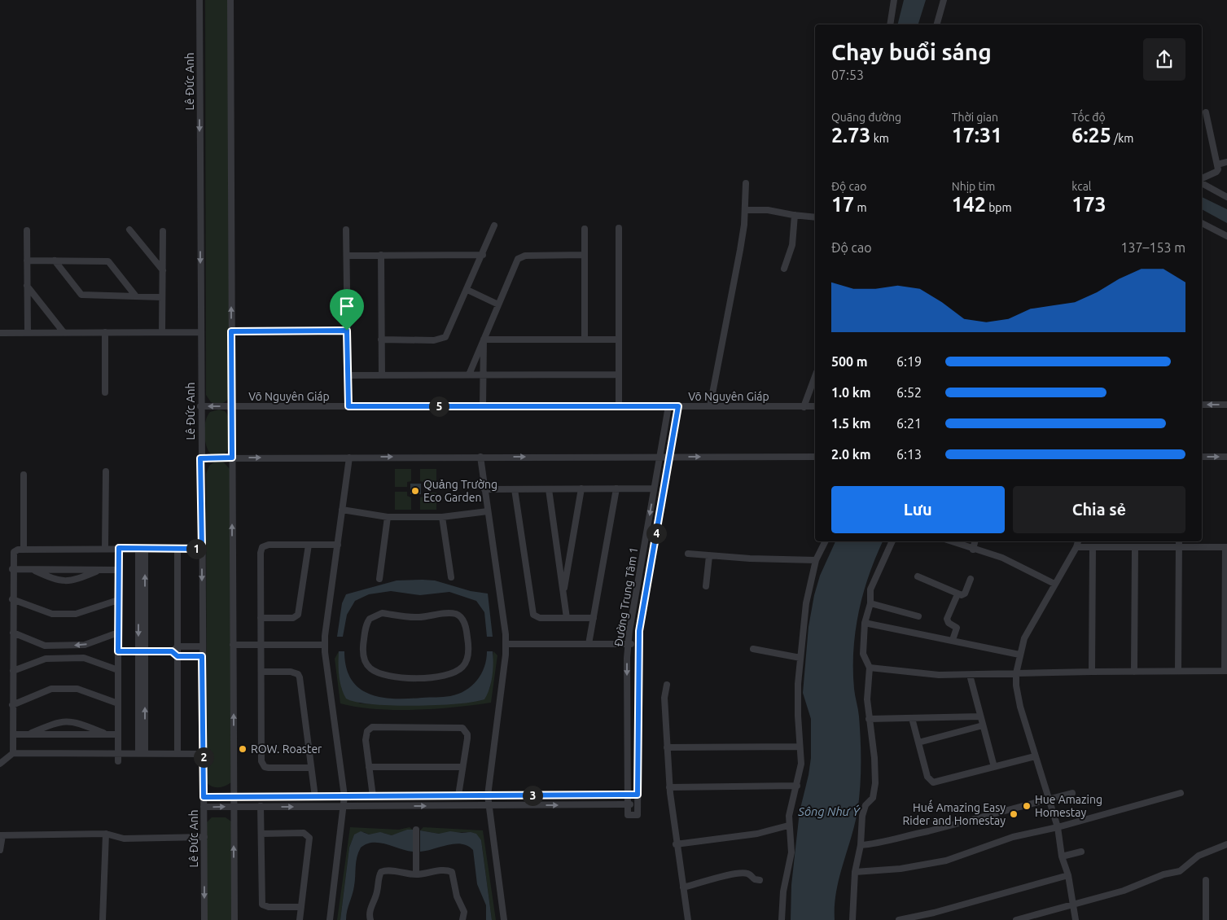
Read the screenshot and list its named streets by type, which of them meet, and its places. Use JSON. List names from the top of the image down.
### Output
{
  "streets": {
    "street": ["Lê Đức Anh", "Võ Nguyên Giáp", "Đường Trung Tâm 1"]
  },
  "crossings": [
    ["Lê Đức Anh", "Võ Nguyên Giáp"],
    ["Võ Nguyên Giáp", "Đường Trung Tâm 1"]
  ],
  "water": ["Sông Như Ý"],
  "places": [
    "Quảng Trường Eco Garden",
    "ROW. Roaster",
    "Hue Amazing Homestay",
    "Huế Amazing Easy Rider and Homestay"
  ],
  "page": {
    "heading": ["Chạy buổi sáng", "07:53"],
    "stats": [
      ["Quãng đường", "2.73 km"],
      ["Thời gian", "17:31"],
      ["Tốc độ", "6:25 /km"],
      ["Độ cao", "17 m"],
      ["Nhịp tim", "142 bpm"],
      ["kcal", "173"]
    ],
    "chart": ["Độ cao", "137–153 m"],
    "list": [
      {
        "name": "500 m",
        "note": "6:19"
      },
      {
        "name": "1.0 km",
        "note": "6:52"
      },
      {
        "name": "1.5 km",
        "note": "6:21"
      },
      {
        "name": "2.0 km",
        "note": "6:13"
      }
    ],
    "pins": [
      "5",
      "4",
      "1",
      "2",
      "3"
    ],
    "buttons": ["Lưu", "Chia sẻ"]
  }
}
